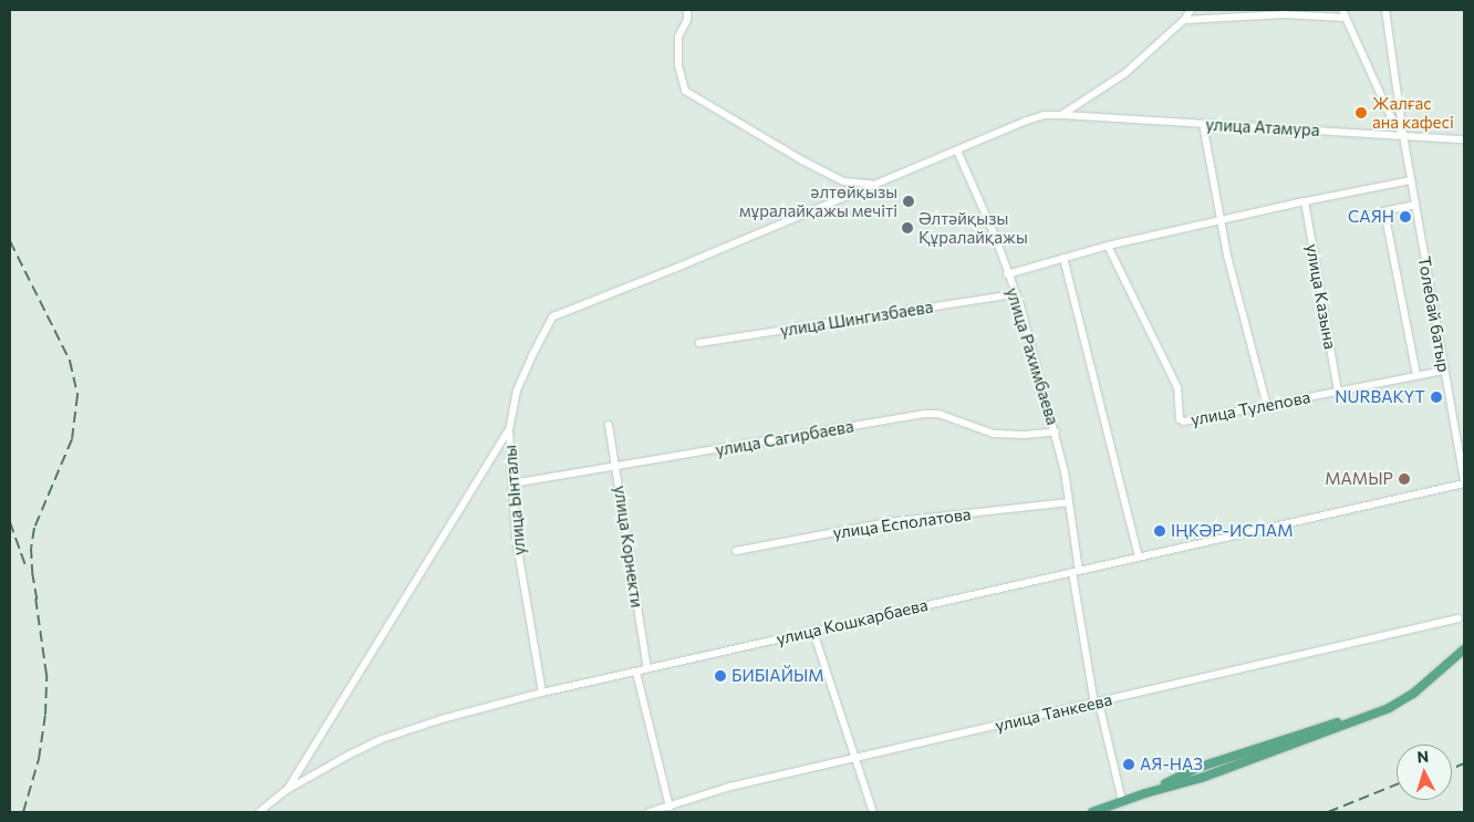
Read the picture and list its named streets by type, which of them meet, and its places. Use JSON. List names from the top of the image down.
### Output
{
  "streets": {
    "street": [
      "улица Атамура",
      "улица Казына",
      "Толебай батыр",
      "улица Шингизбаева",
      "улица Рахимбаева",
      "улица Тулепова",
      "улица Сагирбаева",
      "улица Ынталы",
      "улица Есполатова",
      "улица Корнекти",
      "улица Кошкарбаева",
      "улица Танкеева"
    ]
  },
  "crossings": [
    ["улица Атамура", "Толебай батыр"],
    ["улица Атамура", "улица Рахимбаева"],
    ["улица Атамура", "улица Ынталы"],
    ["улица Казына", "улица Тулепова"],
    ["Толебай батыр", "улица Тулепова"],
    ["Толебай батыр", "улица Кошкарбаева"],
    ["улица Шингизбаева", "улица Рахимбаева"],
    ["улица Рахимбаева", "улица Сагирбаева"],
    ["улица Рахимбаева", "улица Есполатова"],
    ["улица Рахимбаева", "улица Кошкарбаева"],
    ["улица Рахимбаева", "улица Танкеева"],
    ["улица Сагирбаева", "улица Ынталы"],
    ["улица Сагирбаева", "улица Корнекти"],
    ["улица Ынталы", "улица Кошкарбаева"],
    ["улица Корнекти", "улица Кошкарбаева"]
  ],
  "places": [
    "Жалғас ана кафесі",
    "әлтөйқызы мұралайқажы мечіті",
    "САЯН",
    "Әлтәйқызы Құралайқажы",
    "NURBAKYT",
    "МАМЫР",
    "ІҢКӘР-ИСЛАМ",
    "БИБІАЙЫМ",
    "АЯ-НАЗ"
  ],
  "north": "top"
}
